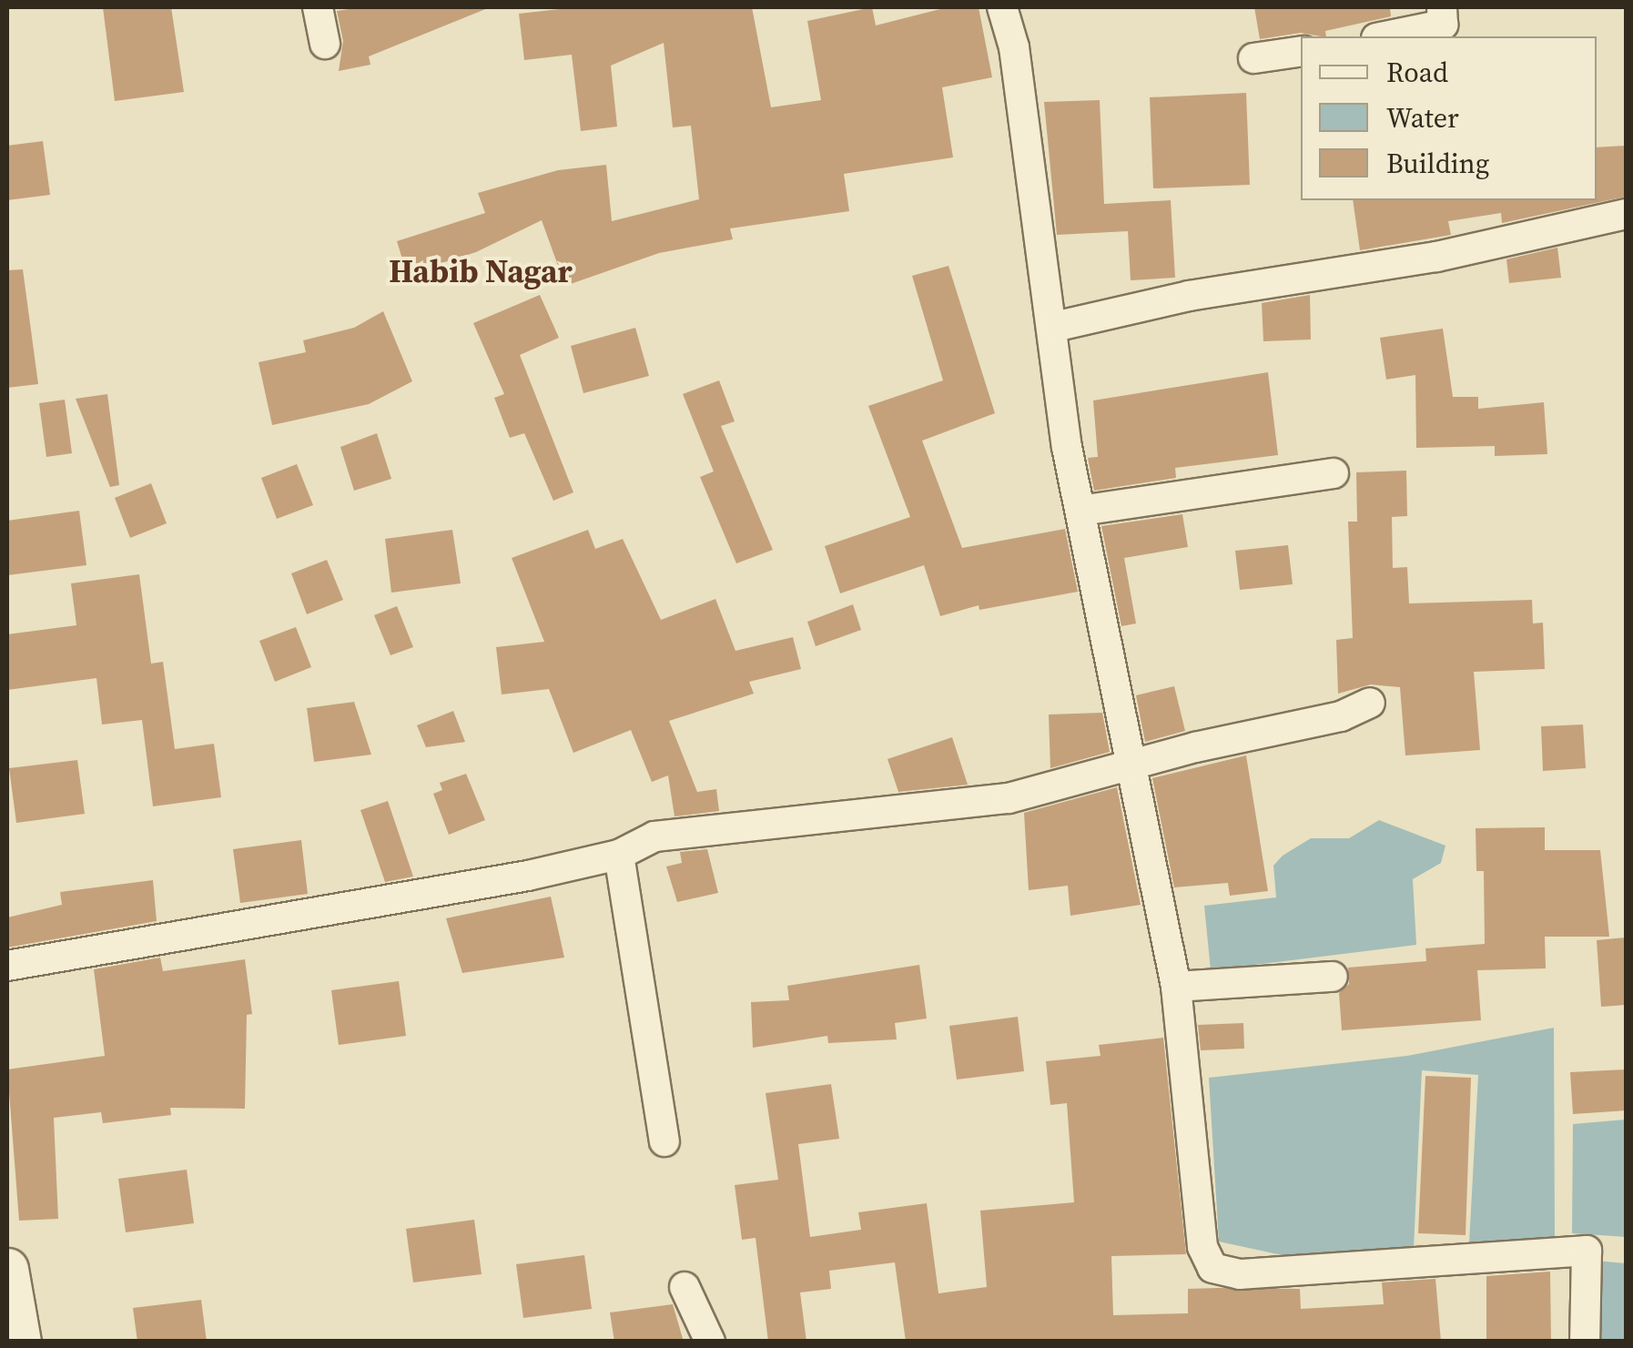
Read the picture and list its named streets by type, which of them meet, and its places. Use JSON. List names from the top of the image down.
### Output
{
  "districts": ["Habib Nagar"],
  "legend": ["Road", "Water", "Building"]
}
